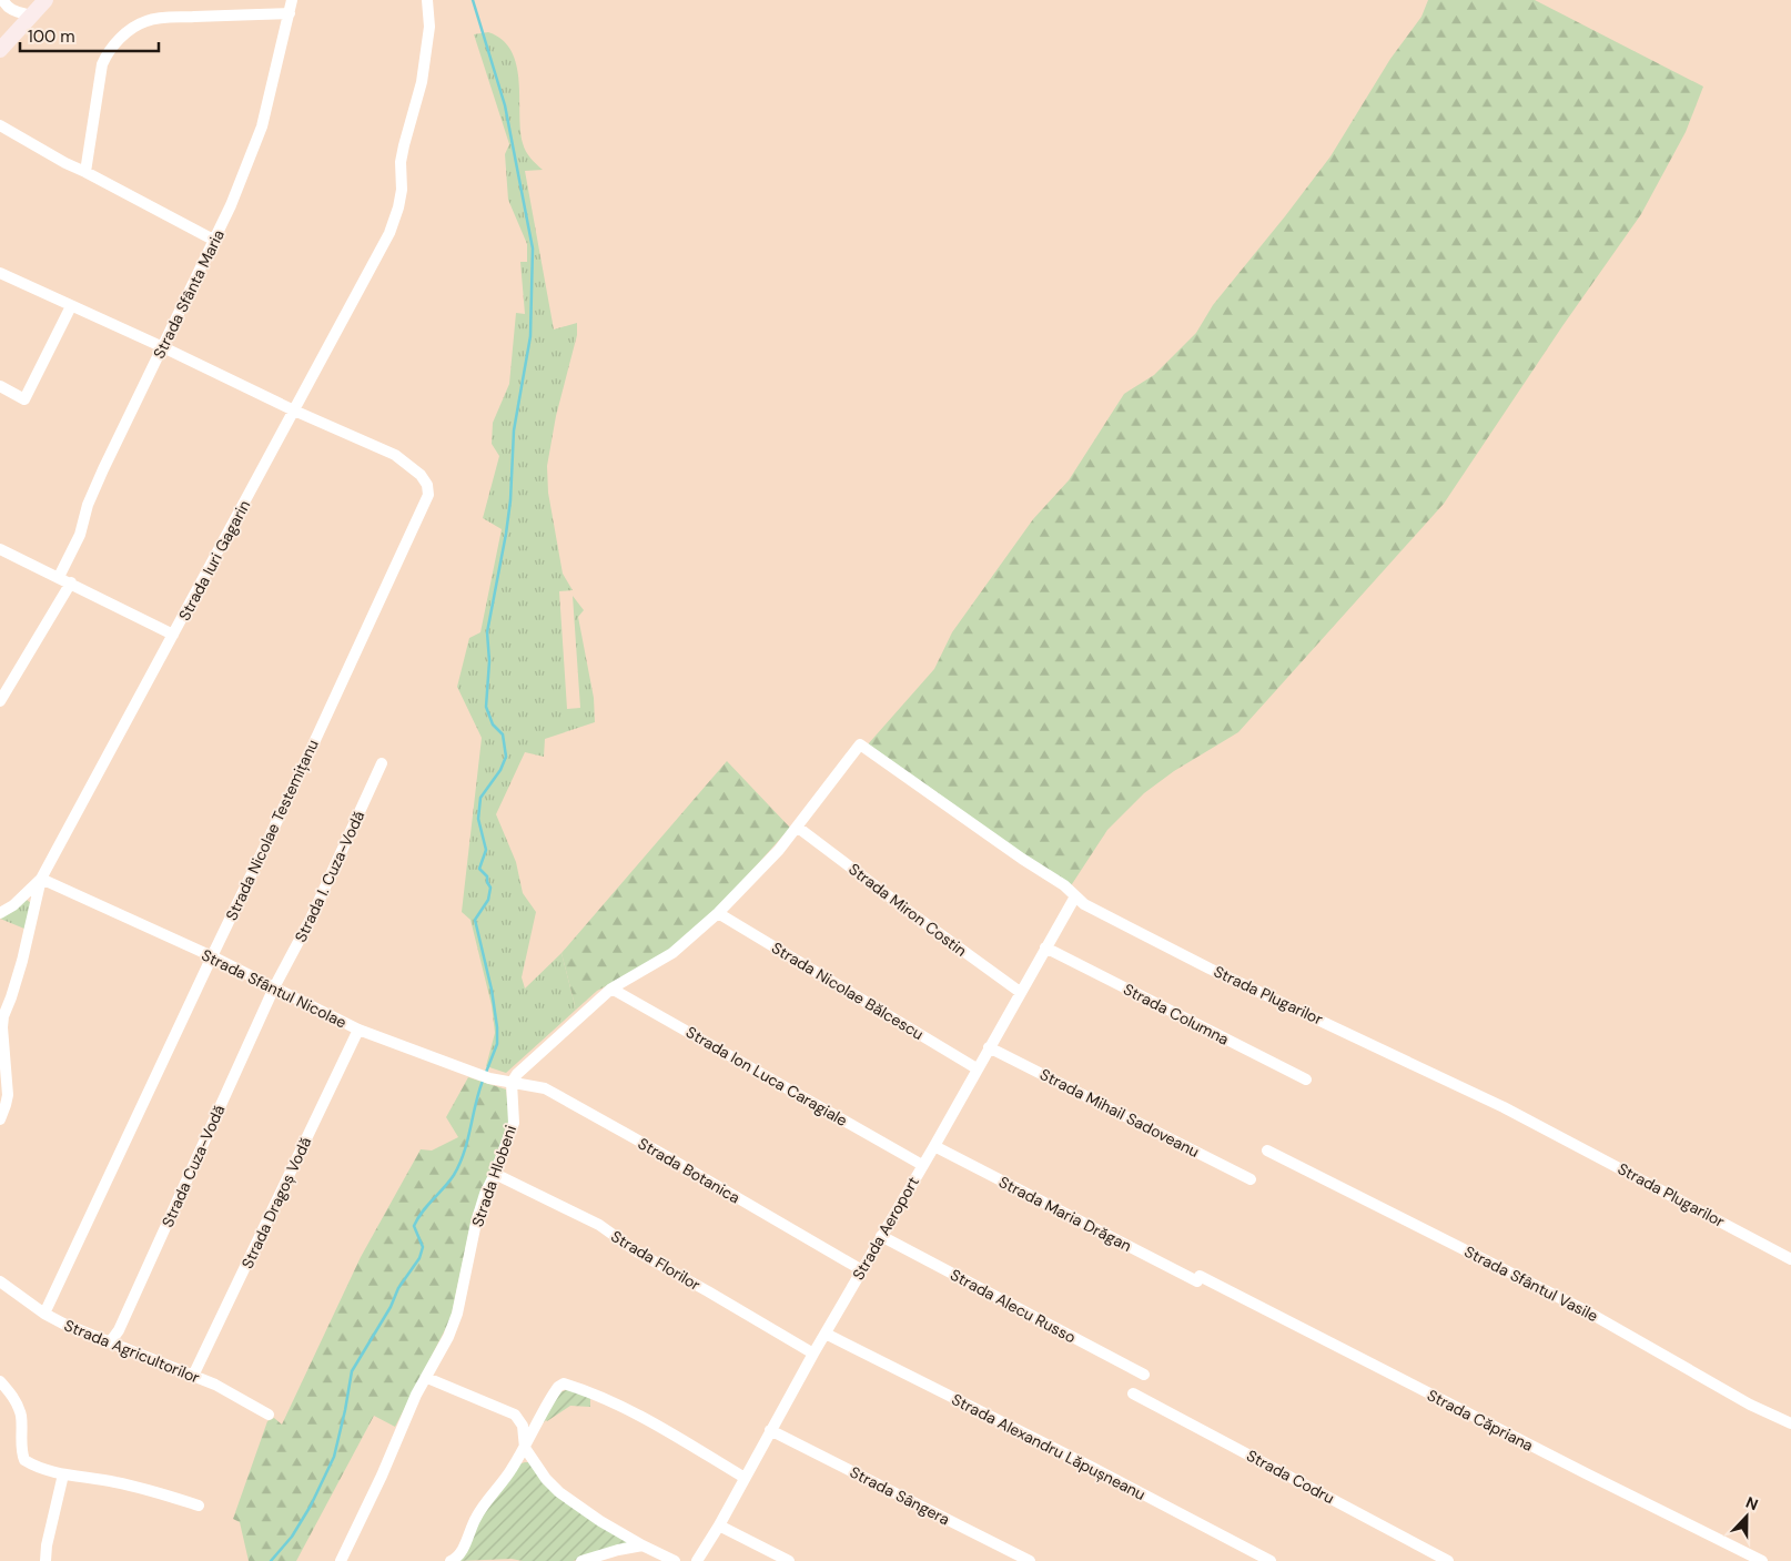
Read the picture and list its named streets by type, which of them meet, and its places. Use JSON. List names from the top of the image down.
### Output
{
  "streets": {
    "street": [
      "Strada Sfânta Maria",
      "Strada Iuri Gagarin",
      "Strada Nicolae Testemițanu",
      "Strada I. Cuza-Vodă",
      "Strada Miron Costin",
      "Strada Sfântul Nicolae",
      "Strada Nicolae Bălcescu",
      "Strada Plugarilor",
      "Strada Columna",
      "Strada Ion Luca Caragiale",
      "Strada Mihail Sadoveanu",
      "Strada Cuza-Vodă",
      "Strada Botanica",
      "Strada Hlobeni",
      "Strada Dragoș Vodă",
      "Strada Maria Drăgan",
      "Strada Aeroport",
      "Strada Florilor",
      "Strada Sfântul Vasile",
      "Strada Alecu Russo",
      "Strada Agricultorilor",
      "Strada Căpriana",
      "Strada Alexandru Lăpușneanu",
      "Strada Codru",
      "Strada Sângera"
    ]
  },
  "crossings": [
    ["Strada Sfânta Maria", "Strada Nicolae Testemițanu"],
    ["Strada Iuri Gagarin", "Strada Nicolae Testemițanu"],
    ["Strada Iuri Gagarin", "Strada Sfântul Nicolae"],
    ["Strada Nicolae Testemițanu", "Strada Sfântul Nicolae"],
    ["Strada Nicolae Testemițanu", "Strada Agricultorilor"],
    ["Strada I. Cuza-Vodă", "Strada Sfântul Nicolae"],
    ["Strada I. Cuza-Vodă", "Strada Cuza-Vodă"],
    ["Strada Miron Costin", "Strada Plugarilor"],
    ["Strada Miron Costin", "Strada Aeroport"],
    ["Strada Sfântul Nicolae", "Strada Cuza-Vodă"],
    ["Strada Sfântul Nicolae", "Strada Botanica"],
    ["Strada Sfântul Nicolae", "Strada Hlobeni"],
    ["Strada Sfântul Nicolae", "Strada Dragoș Vodă"],
    ["Strada Nicolae Bălcescu", "Strada Aeroport"],
    ["Strada Plugarilor", "Strada Aeroport"],
    ["Strada Columna", "Strada Aeroport"],
    ["Strada Ion Luca Caragiale", "Strada Aeroport"],
    ["Strada Mihail Sadoveanu", "Strada Aeroport"],
    ["Strada Cuza-Vodă", "Strada Agricultorilor"],
    ["Strada Botanica", "Strada Hlobeni"],
    ["Strada Botanica", "Strada Aeroport"],
    ["Strada Hlobeni", "Strada Florilor"],
    ["Strada Dragoș Vodă", "Strada Agricultorilor"],
    ["Strada Maria Drăgan", "Strada Aeroport"],
    ["Strada Maria Drăgan", "Strada Căpriana"],
    ["Strada Aeroport", "Strada Florilor"],
    ["Strada Aeroport", "Strada Alecu Russo"],
    ["Strada Aeroport", "Strada Alexandru Lăpușneanu"],
    ["Strada Aeroport", "Strada Sângera"]
  ],
  "scale_bar": "100 m",
  "north": "top"
}
